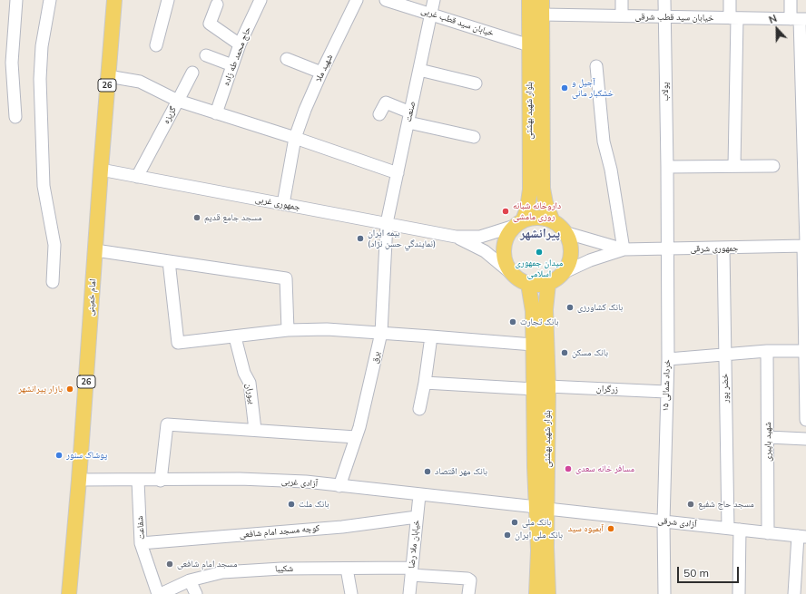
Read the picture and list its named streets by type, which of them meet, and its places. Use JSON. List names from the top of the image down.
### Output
{
  "streets": {
    "main road": ["26", "بلوار شهید بهشتی", "امام خمینی"],
    "street": [
      "خیابان سید قطب شرقی",
      "خیابان سید قطب غربی",
      "حاج محمد طه زاده",
      "شهید ملا",
      "پولاب",
      "صنعت",
      "گزیزه",
      "جمهوری غربی",
      "جمهوری شرقی",
      "برق",
      "۱۵ خرداد شمالی",
      "خضر پور",
      "زرگران",
      "بیوران",
      "شهید باپیری",
      "آزادی غربی",
      "آزادی شرقی",
      "شفاعت",
      "کوچه مسجد امام شافعی",
      "خیابان ملا رضا",
      "شکیبا"
    ]
  },
  "crossings": [
    ["خیابان سید قطب شرقی", "پولاب"],
    ["خیابان سید قطب شرقی", "بلوار شهید بهشتی"],
    ["خیابان سید قطب غربی", "بلوار شهید بهشتی"],
    ["خیابان سید قطب غربی", "صنعت"],
    ["شهید ملا", "جمهوری غربی"],
    ["پولاب", "جمهوری شرقی"],
    ["پولاب", "۱۵ خرداد شمالی"],
    ["بلوار شهید بهشتی", "زرگران"],
    ["بلوار شهید بهشتی", "آزادی شرقی"],
    ["صنعت", "جمهوری غربی"],
    ["صنعت", "برق"],
    ["گزیزه", "جمهوری غربی"],
    ["گزیزه", "امام خمینی"],
    ["جمهوری غربی", "امام خمینی"],
    ["جمهوری غربی", "برق"],
    ["جمهوری شرقی", "۱۵ خرداد شمالی"],
    ["جمهوری شرقی", "خضر پور"],
    ["امام خمینی", "آزادی غربی"],
    ["برق", "آزادی غربی"],
    ["۱۵ خرداد شمالی", "زرگران"],
    ["۱۵ خرداد شمالی", "آزادی شرقی"],
    ["خضر پور", "آزادی شرقی"],
    ["شهید باپیری", "آزادی شرقی"],
    ["آزادی غربی", "آزادی شرقی"],
    ["آزادی غربی", "شفاعت"],
    ["آزادی غربی", "خیابان ملا رضا"],
    ["شفاعت", "کوچه مسجد امام شافعی"],
    ["شفاعت", "شکیبا"],
    ["کوچه مسجد امام شافعی", "خیابان ملا رضا"],
    ["خیابان ملا رضا", "شکیبا"]
  ],
  "districts": ["پیرانشهر"],
  "places": [
    "آجیل و خشکبار مانی",
    "داروخانه شبانه روزی مامشی",
    "مسجد جامع قدیم",
    "بيمه ايران (نمايندگي حسن نژاد)",
    "میدان جمهوری اسلامی",
    "بانک کشاورزی",
    "بانک تجارت",
    "بانک مسکن",
    "بازار پیرانشهر",
    "پوشاک سنور",
    "مسافر خانه سعدی",
    "بانک مهر اقتصاد",
    "بانک ملت",
    "مسجد حاج شفیع",
    "بانک ملی",
    "آبمیوه سید",
    "بانک ملی ایران",
    "مسجد امام شافعی"
  ],
  "scale_bar": "50 m",
  "north": "top"
}
